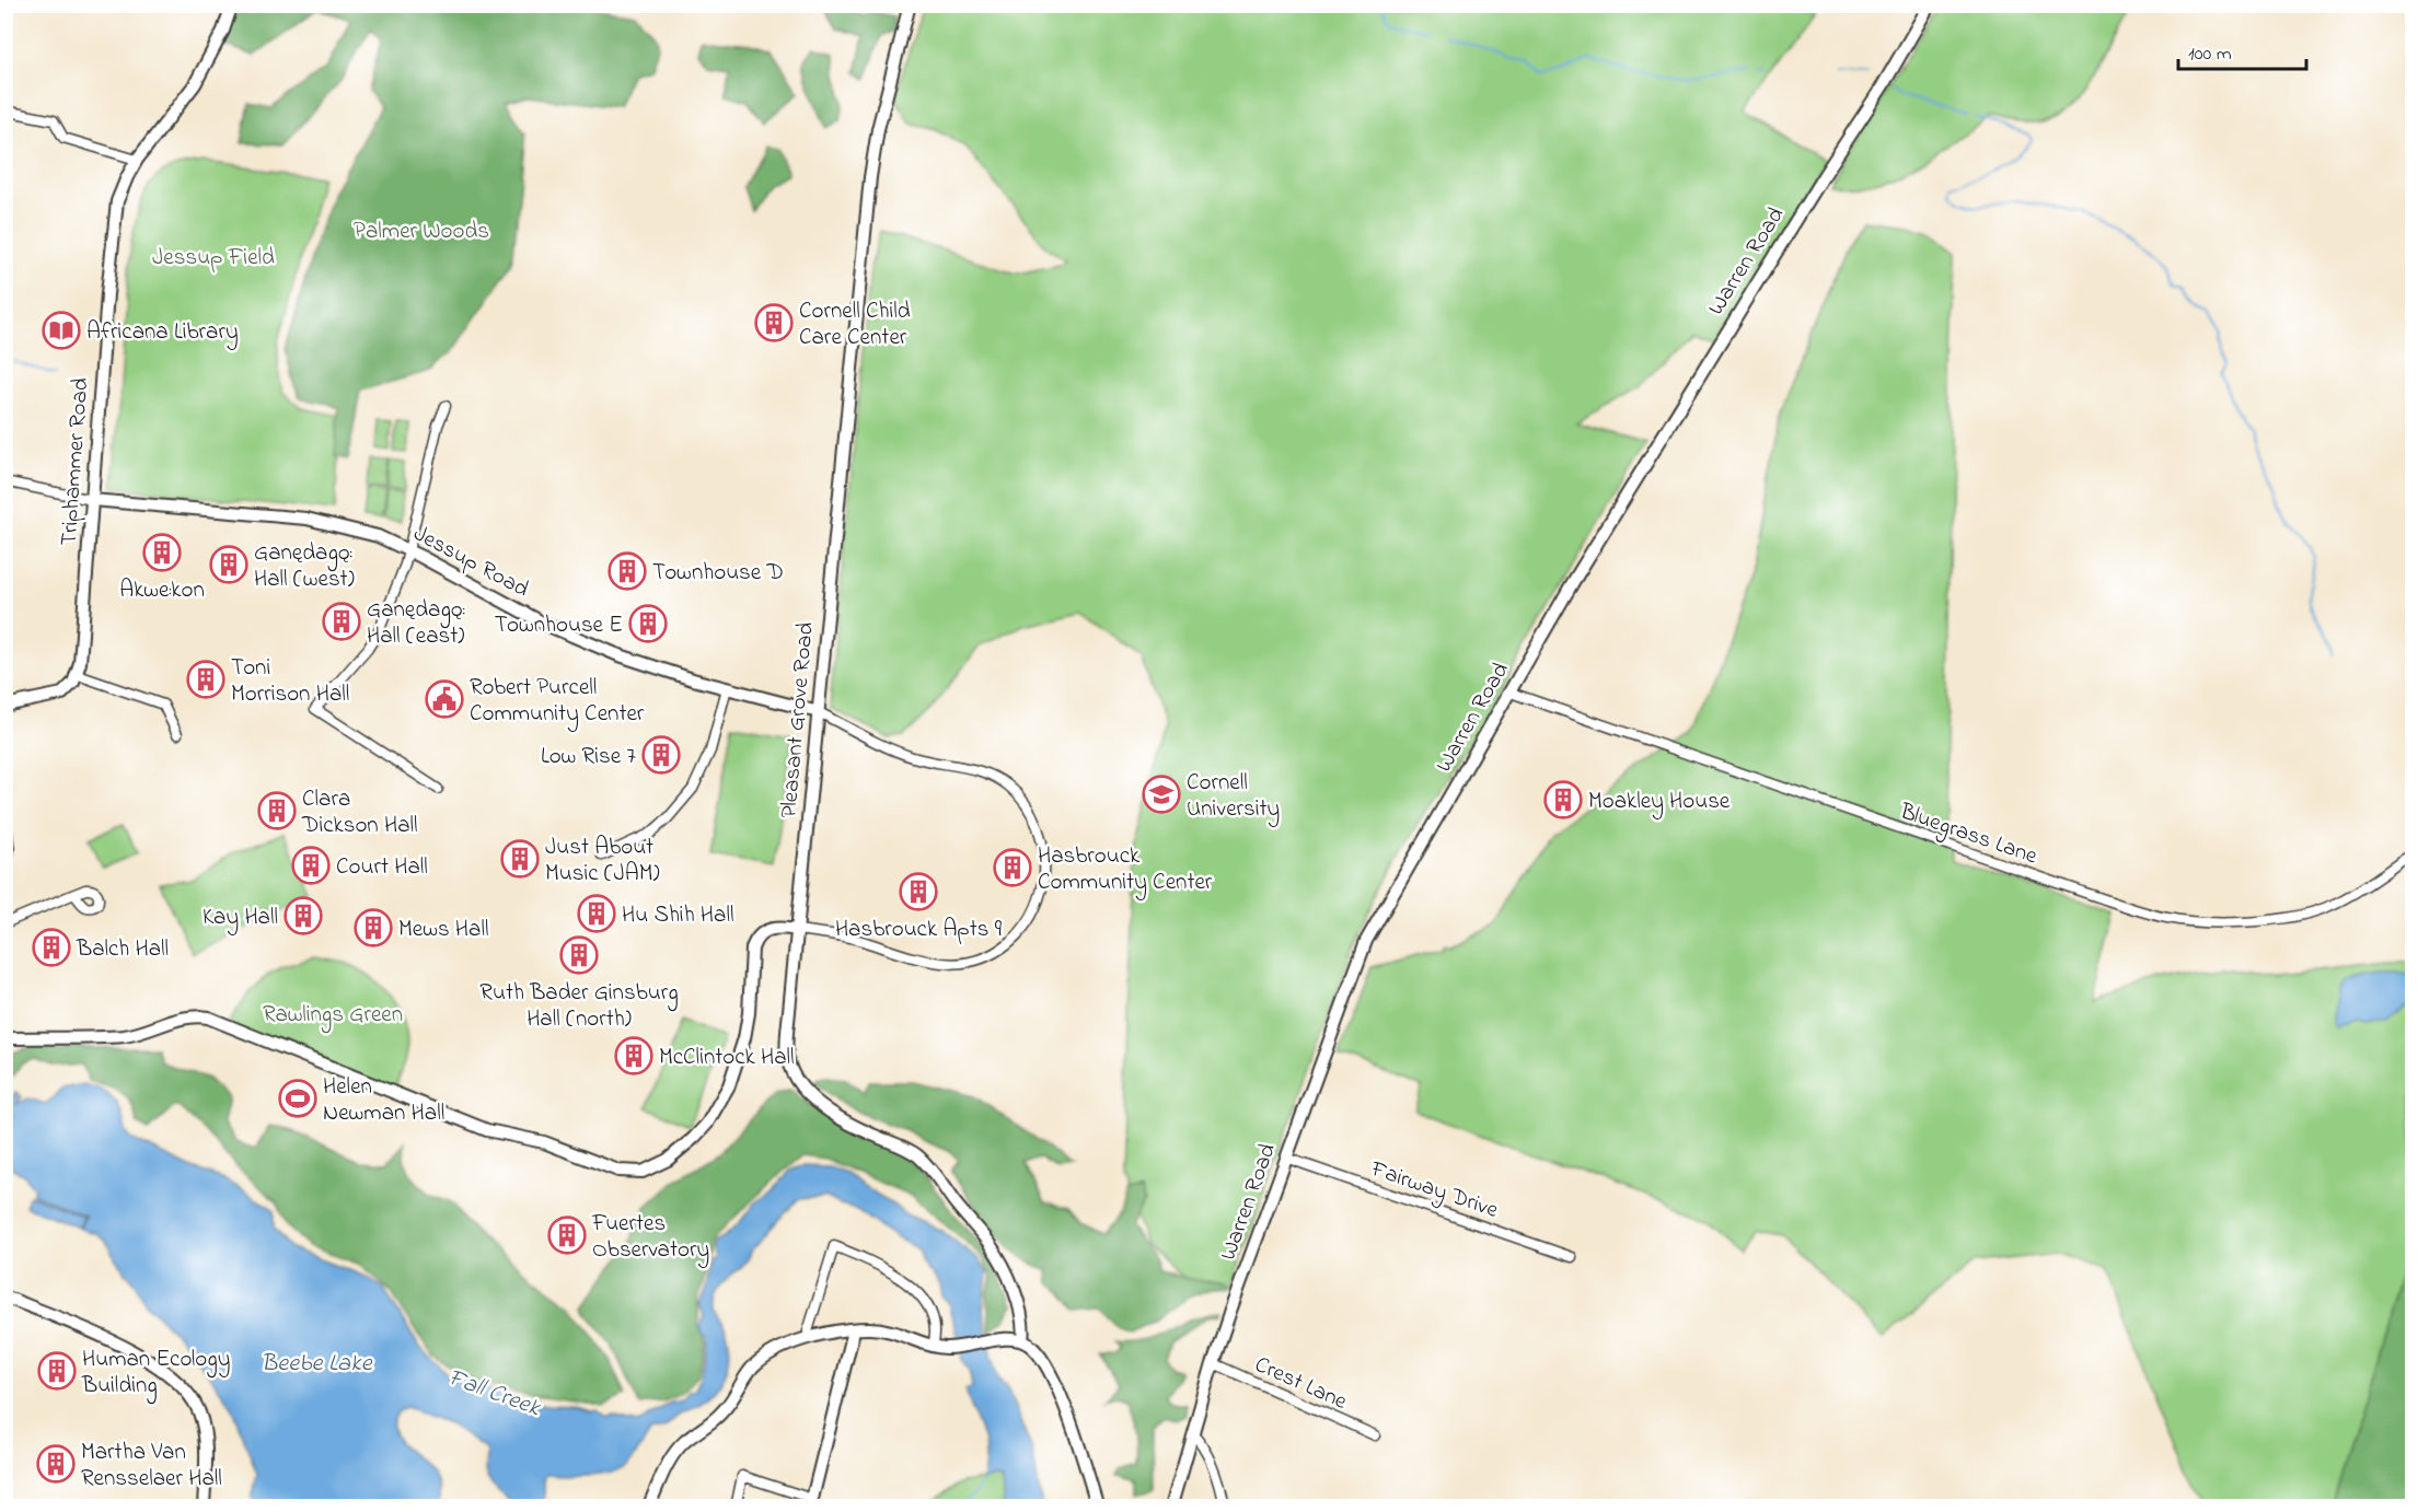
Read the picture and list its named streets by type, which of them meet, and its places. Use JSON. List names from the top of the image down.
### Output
{
  "streets": {
    "street": [
      "Warren Road",
      "Triphammer Road",
      "Jessup Road",
      "Pleasant Grove Road",
      "Bluegrass Lane",
      "Fairway Drive",
      "Crest Lane"
    ]
  },
  "crossings": [
    ["Warren Road", "Bluegrass Lane"],
    ["Warren Road", "Fairway Drive"],
    ["Warren Road", "Crest Lane"],
    ["Triphammer Road", "Jessup Road"],
    ["Jessup Road", "Pleasant Grove Road"]
  ],
  "water": ["Beebe Lake", "Fall Creek"],
  "parks": ["Palmer Woods", "Jessup Field", "Rawlings Green"],
  "places": {
    "building": [
      "Cornell Child Care Center",
      "Akwe:kon",
      "Ganędagǫ: Hall (west)",
      "Townhouse D",
      "Ganędagǫ: Hall (east)",
      "Townhouse E",
      "Toni Morrison Hall",
      "Low Rise 7",
      "Moakley House",
      "Clara Dickson Hall",
      "Just About Music (JAM)",
      "Court Hall",
      "Hasbrouck Community Center",
      "Hasbrouck Apts 9",
      "Hu Shih Hall",
      "Kay Hall",
      "Mews Hall",
      "Balch Hall",
      "Ruth Bader Ginsburg Hall (north)",
      "McClintock Hall",
      "Fuertes Observatory",
      "Human Ecology Building",
      "Martha Van Rensselaer Hall"
    ],
    "library": ["Africana Library"],
    "public building": ["Robert Purcell Community Center"],
    "school or university": ["Cornell University"],
    "sports": ["Helen Newman Hall"]
  },
  "scale_bar": "100 m"
}
